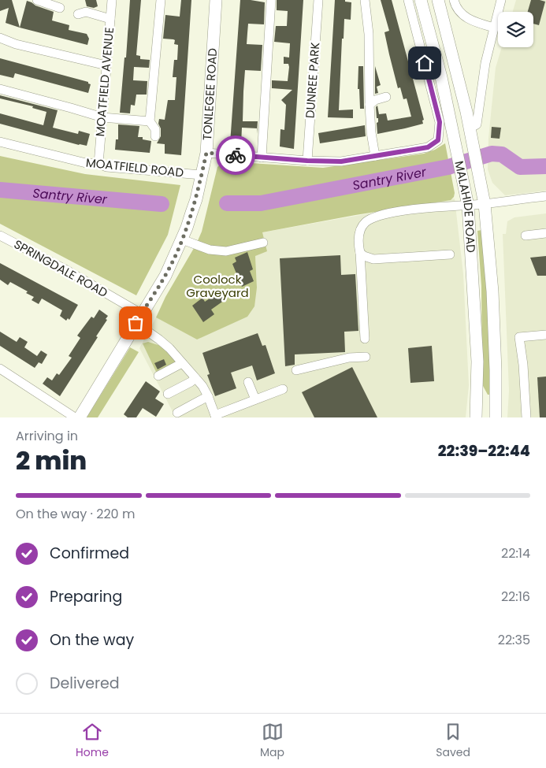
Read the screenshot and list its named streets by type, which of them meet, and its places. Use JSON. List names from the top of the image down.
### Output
{
  "streets": {
    "main road": ["TONLEGEE ROAD", "MALAHIDE ROAD"],
    "street": [
      "DUNREE PARK",
      "MOATFIELD AVENUE",
      "MOATFIELD ROAD",
      "SPRINGDALE ROAD"
    ]
  },
  "crossings": [
    ["MOATFIELD AVENUE", "MOATFIELD ROAD"],
    ["TONLEGEE ROAD", "MOATFIELD ROAD"],
    ["TONLEGEE ROAD", "SPRINGDALE ROAD"]
  ],
  "water": ["Santry River"],
  "parks": ["Coolock Graveyard"],
  "page": {
    "heading": ["2 min", "Arriving in", "22:39–22:44"],
    "bar": "On the way · 220 m",
    "list": [
      ["Confirmed", "22:14"],
      ["Preparing", "22:16"],
      ["On the way", "22:35"],
      "Delivered"
    ],
    "tabs": ["Home", "Map", "Saved"]
  }
}
